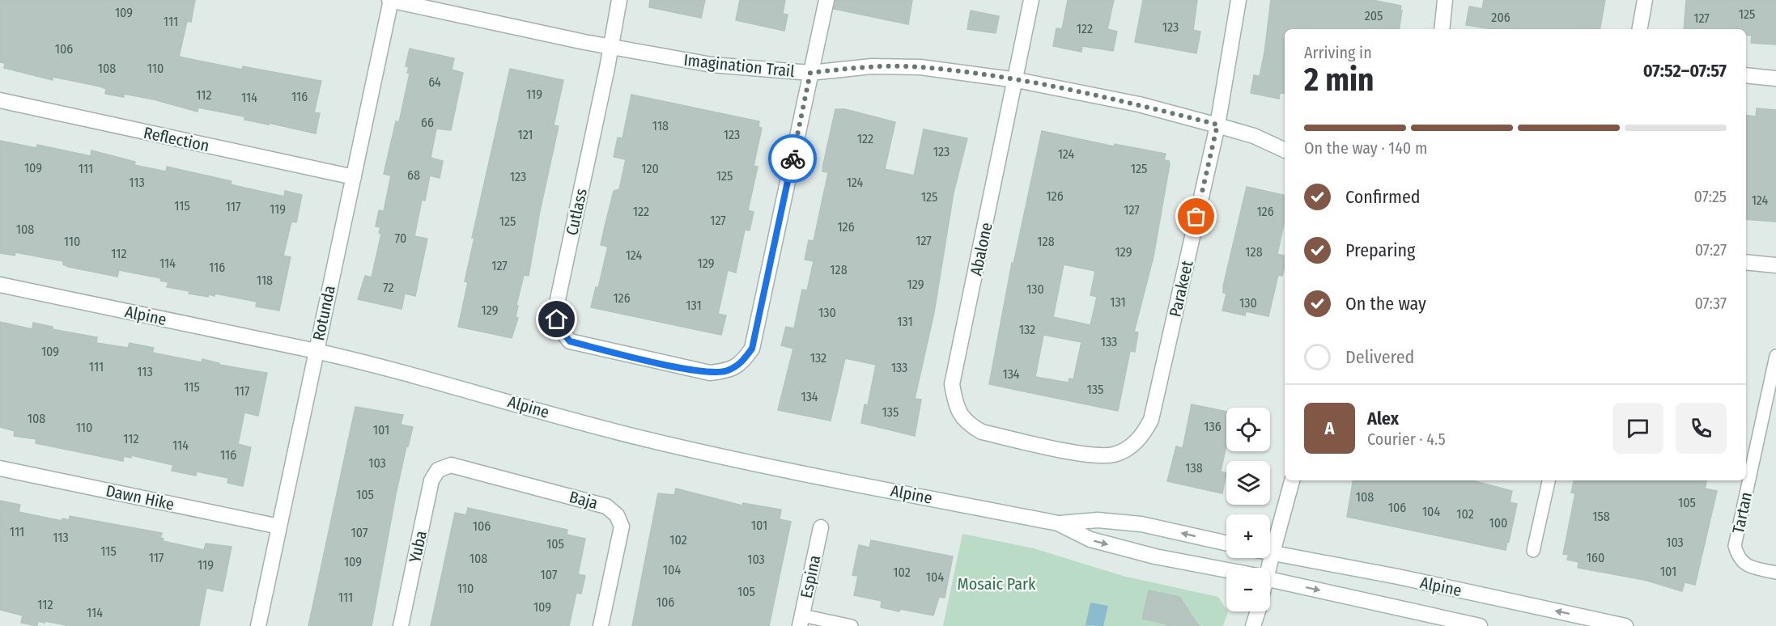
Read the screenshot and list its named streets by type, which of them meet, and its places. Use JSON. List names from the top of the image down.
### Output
{
  "streets": {
    "street": [
      "Imagination Trail",
      "Reflection",
      "Cutlass",
      "Abalone",
      "Parakeet",
      "Rotunda",
      "Alpine",
      "Dawn Hike",
      "Baja",
      "Yuba",
      "Espina"
    ],
    "lane": ["Tartan"]
  },
  "crossings": [
    ["Imagination Trail", "Cutlass"],
    ["Imagination Trail", "Abalone"],
    ["Imagination Trail", "Parakeet"],
    ["Imagination Trail", "Rotunda"],
    ["Reflection", "Rotunda"],
    ["Abalone", "Parakeet"],
    ["Rotunda", "Alpine"],
    ["Rotunda", "Dawn Hike"],
    ["Baja", "Yuba"]
  ],
  "parks": ["Mosaic Park"],
  "house_numbers": [
    "109",
    "125",
    "205",
    "206",
    "127",
    "111",
    "123",
    "122",
    "106",
    "108",
    "110",
    "64",
    "119",
    "112",
    "116",
    "114",
    "66",
    "118",
    "121",
    "123",
    "122",
    "123",
    "124",
    "109",
    "111",
    "120",
    "125",
    "68",
    "125",
    "123",
    "113",
    "124",
    "126",
    "125",
    "124",
    "115",
    "117",
    "119",
    "127",
    "122",
    "126",
    "127",
    "125",
    "126",
    "108",
    "70",
    "127",
    "110",
    "128",
    "129",
    "128",
    "112",
    "124",
    "114",
    "129",
    "127",
    "116",
    "128",
    "118",
    "129",
    "72",
    "130",
    "126",
    "131",
    "130",
    "131",
    "129",
    "130",
    "131",
    "132",
    "133",
    "109",
    "132",
    "111",
    "133",
    "113",
    "134",
    "115",
    "135",
    "117",
    "134",
    "135",
    "108",
    "136",
    "110",
    "101",
    "112",
    "114",
    "116",
    "103",
    "138",
    "105",
    "108",
    "105",
    "106",
    "104",
    "102",
    "158",
    "100",
    "101",
    "106",
    "111",
    "107",
    "113",
    "102",
    "103",
    "105",
    "115",
    "117",
    "160",
    "108",
    "103",
    "109",
    "119",
    "104",
    "101",
    "102",
    "107",
    "104",
    "110",
    "105",
    "111",
    "106",
    "112",
    "109",
    "114"
  ],
  "page": {
    "heading": ["2 min", "Arriving in", "07:52–07:57"],
    "panel": ["Alex", "Courier · 4.5"],
    "bar": "On the way · 140 m",
    "list": [
      ["Confirmed", "07:25"],
      ["Preparing", "07:27"],
      ["On the way", "07:37"],
      "Delivered"
    ],
    "round": "A",
    "map_buttons": ["+", "−"]
  }
}
